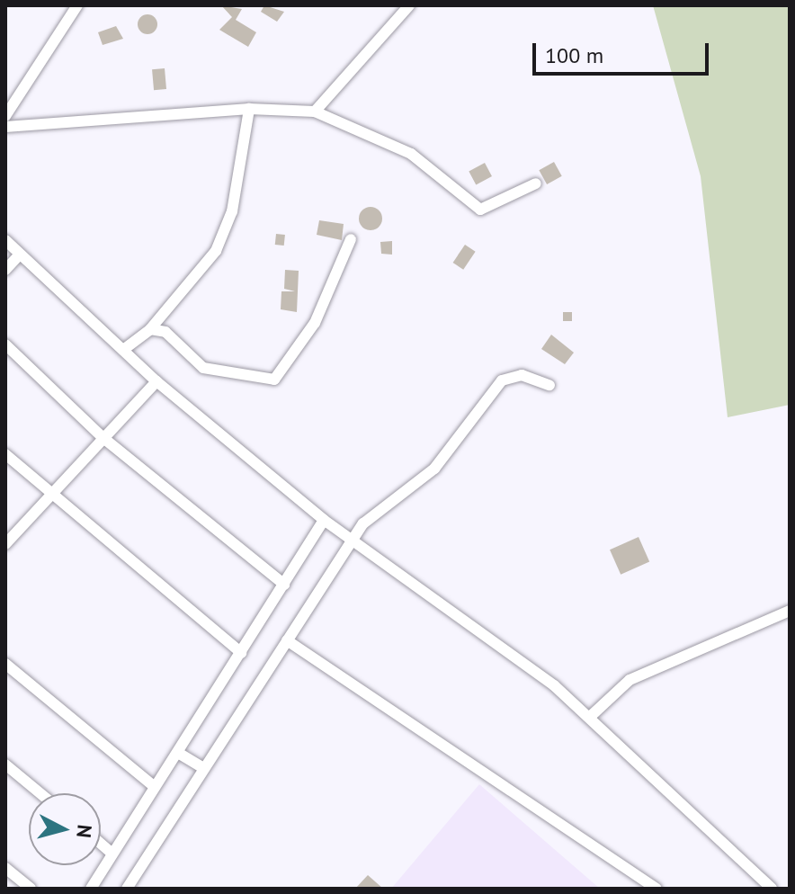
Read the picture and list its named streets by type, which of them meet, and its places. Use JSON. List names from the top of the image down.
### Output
{
  "scale_bar": "100 m",
  "north": "right"
}
